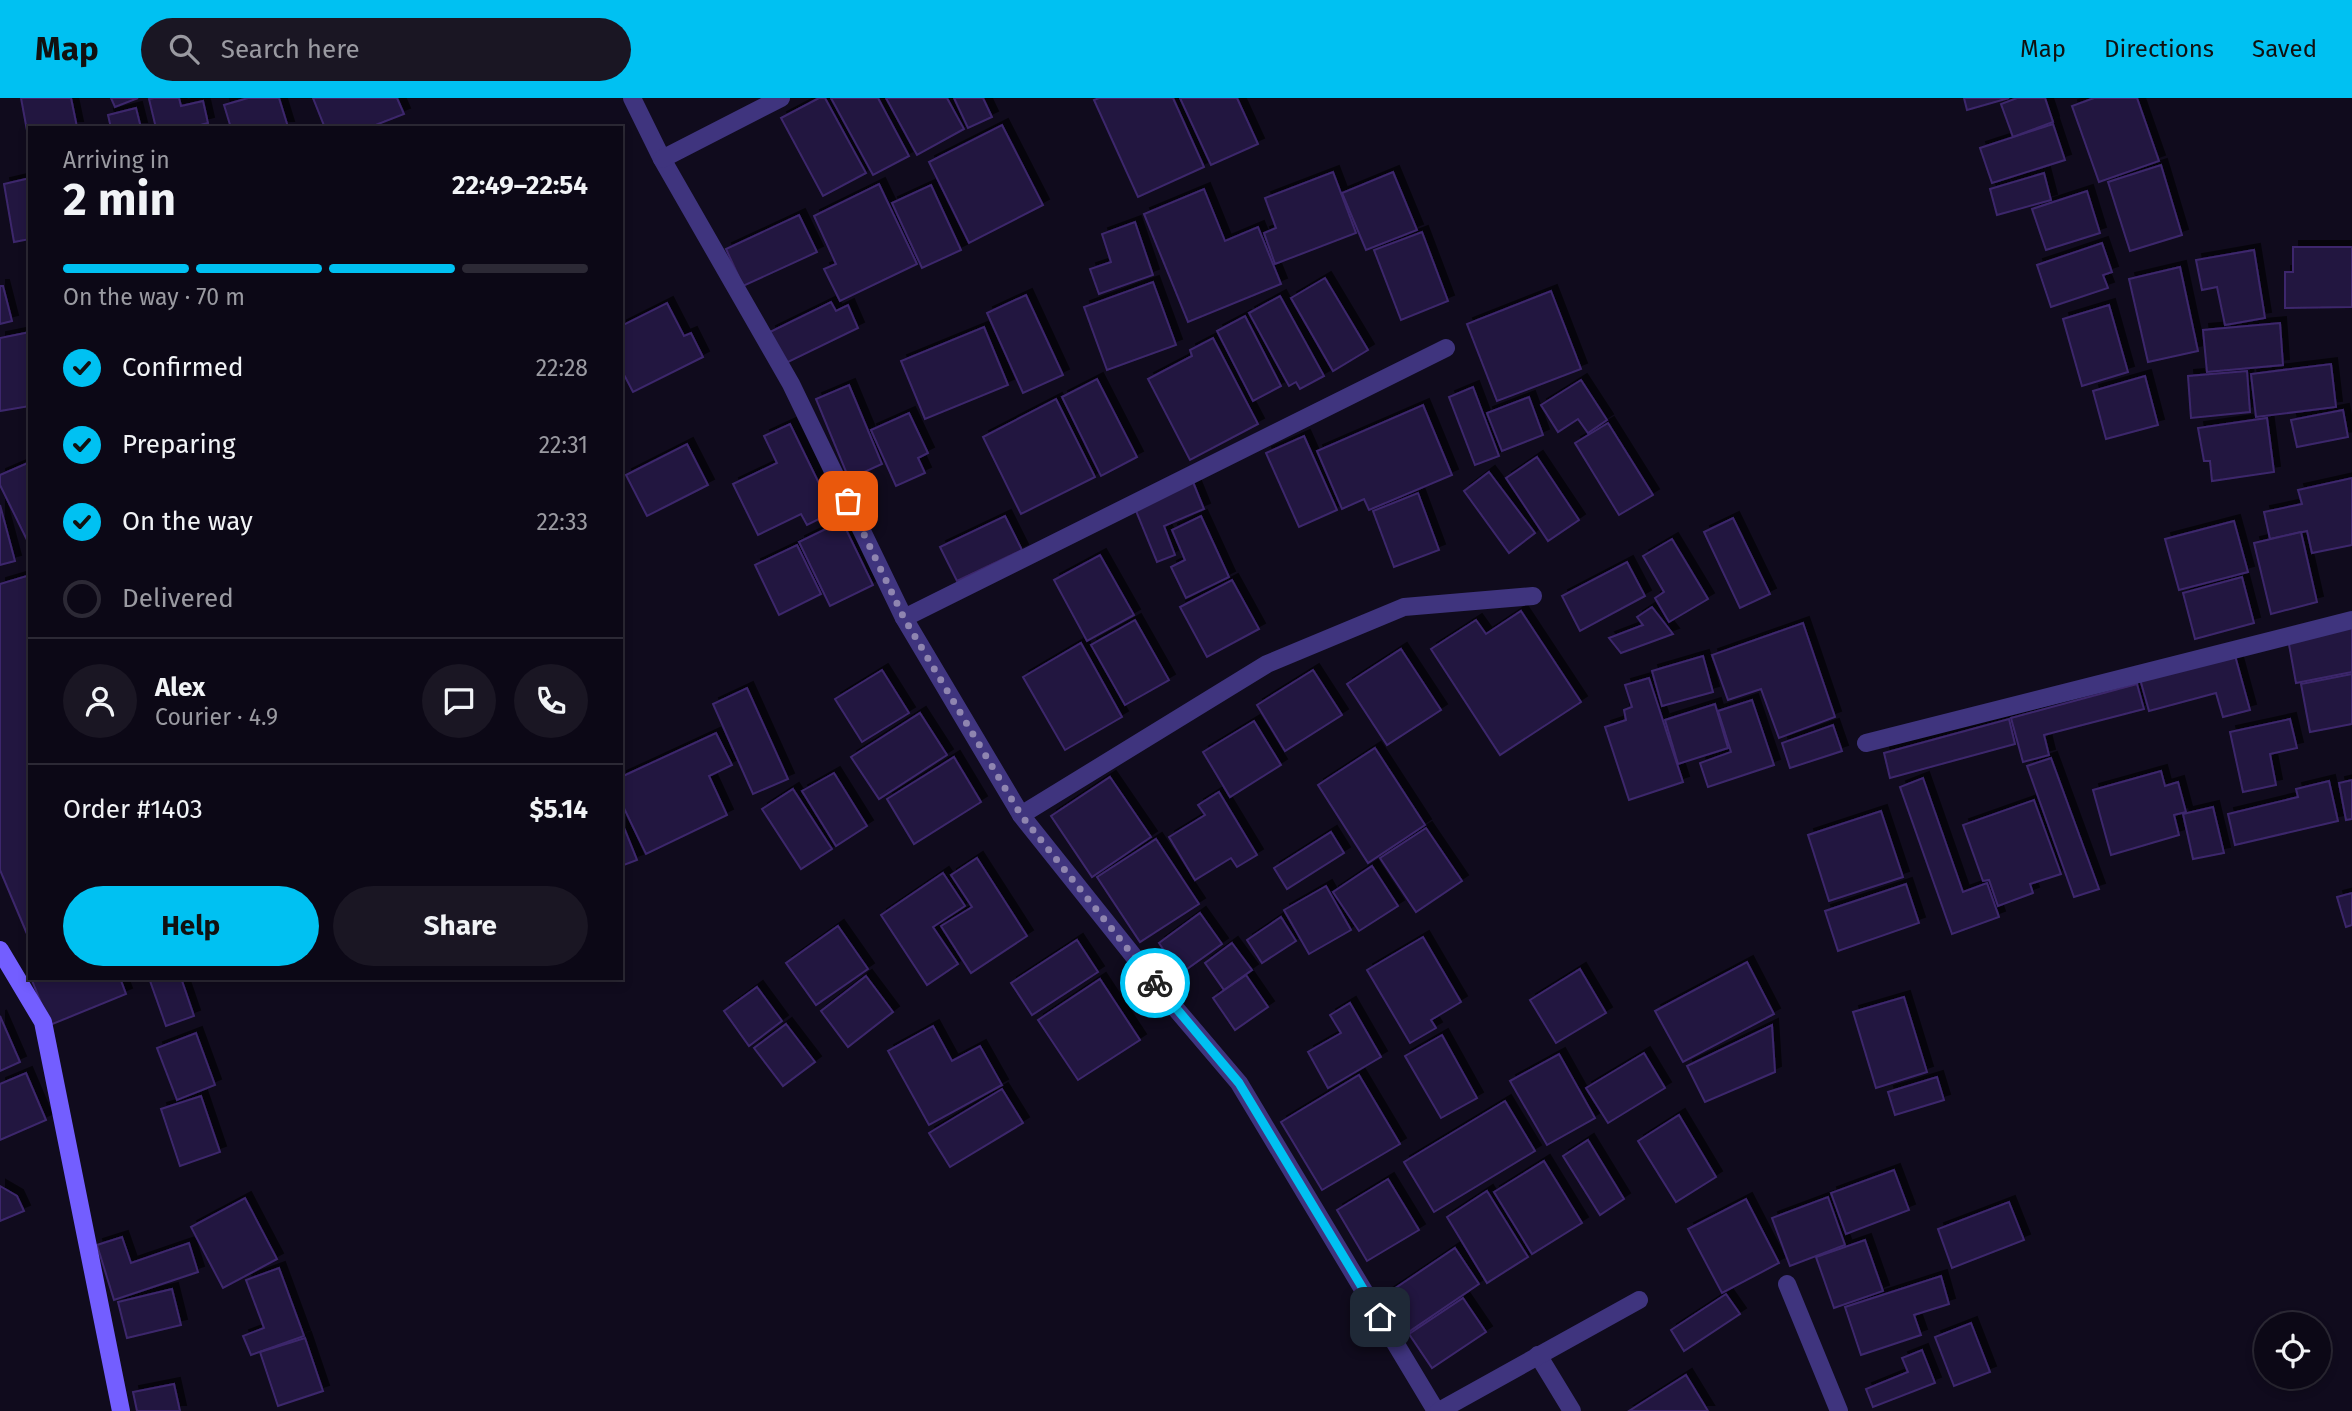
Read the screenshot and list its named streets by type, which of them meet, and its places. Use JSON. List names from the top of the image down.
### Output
{
  "page": {
    "header": "Map",
    "search": "Search here",
    "nav": ["Map", "Directions", "Saved"],
    "heading": ["2 min", "Arriving in", "22:49–22:54"],
    "panel": [
      "Alex",
      "Courier · 4.9",
      "Order #1403",
      "$5.14"
    ],
    "bar": "On the way · 70 m",
    "list": [
      ["Confirmed", "22:28"],
      ["Preparing", "22:31"],
      ["On the way", "22:33"],
      "Delivered"
    ],
    "buttons": ["Help", "Share"]
  }
}
